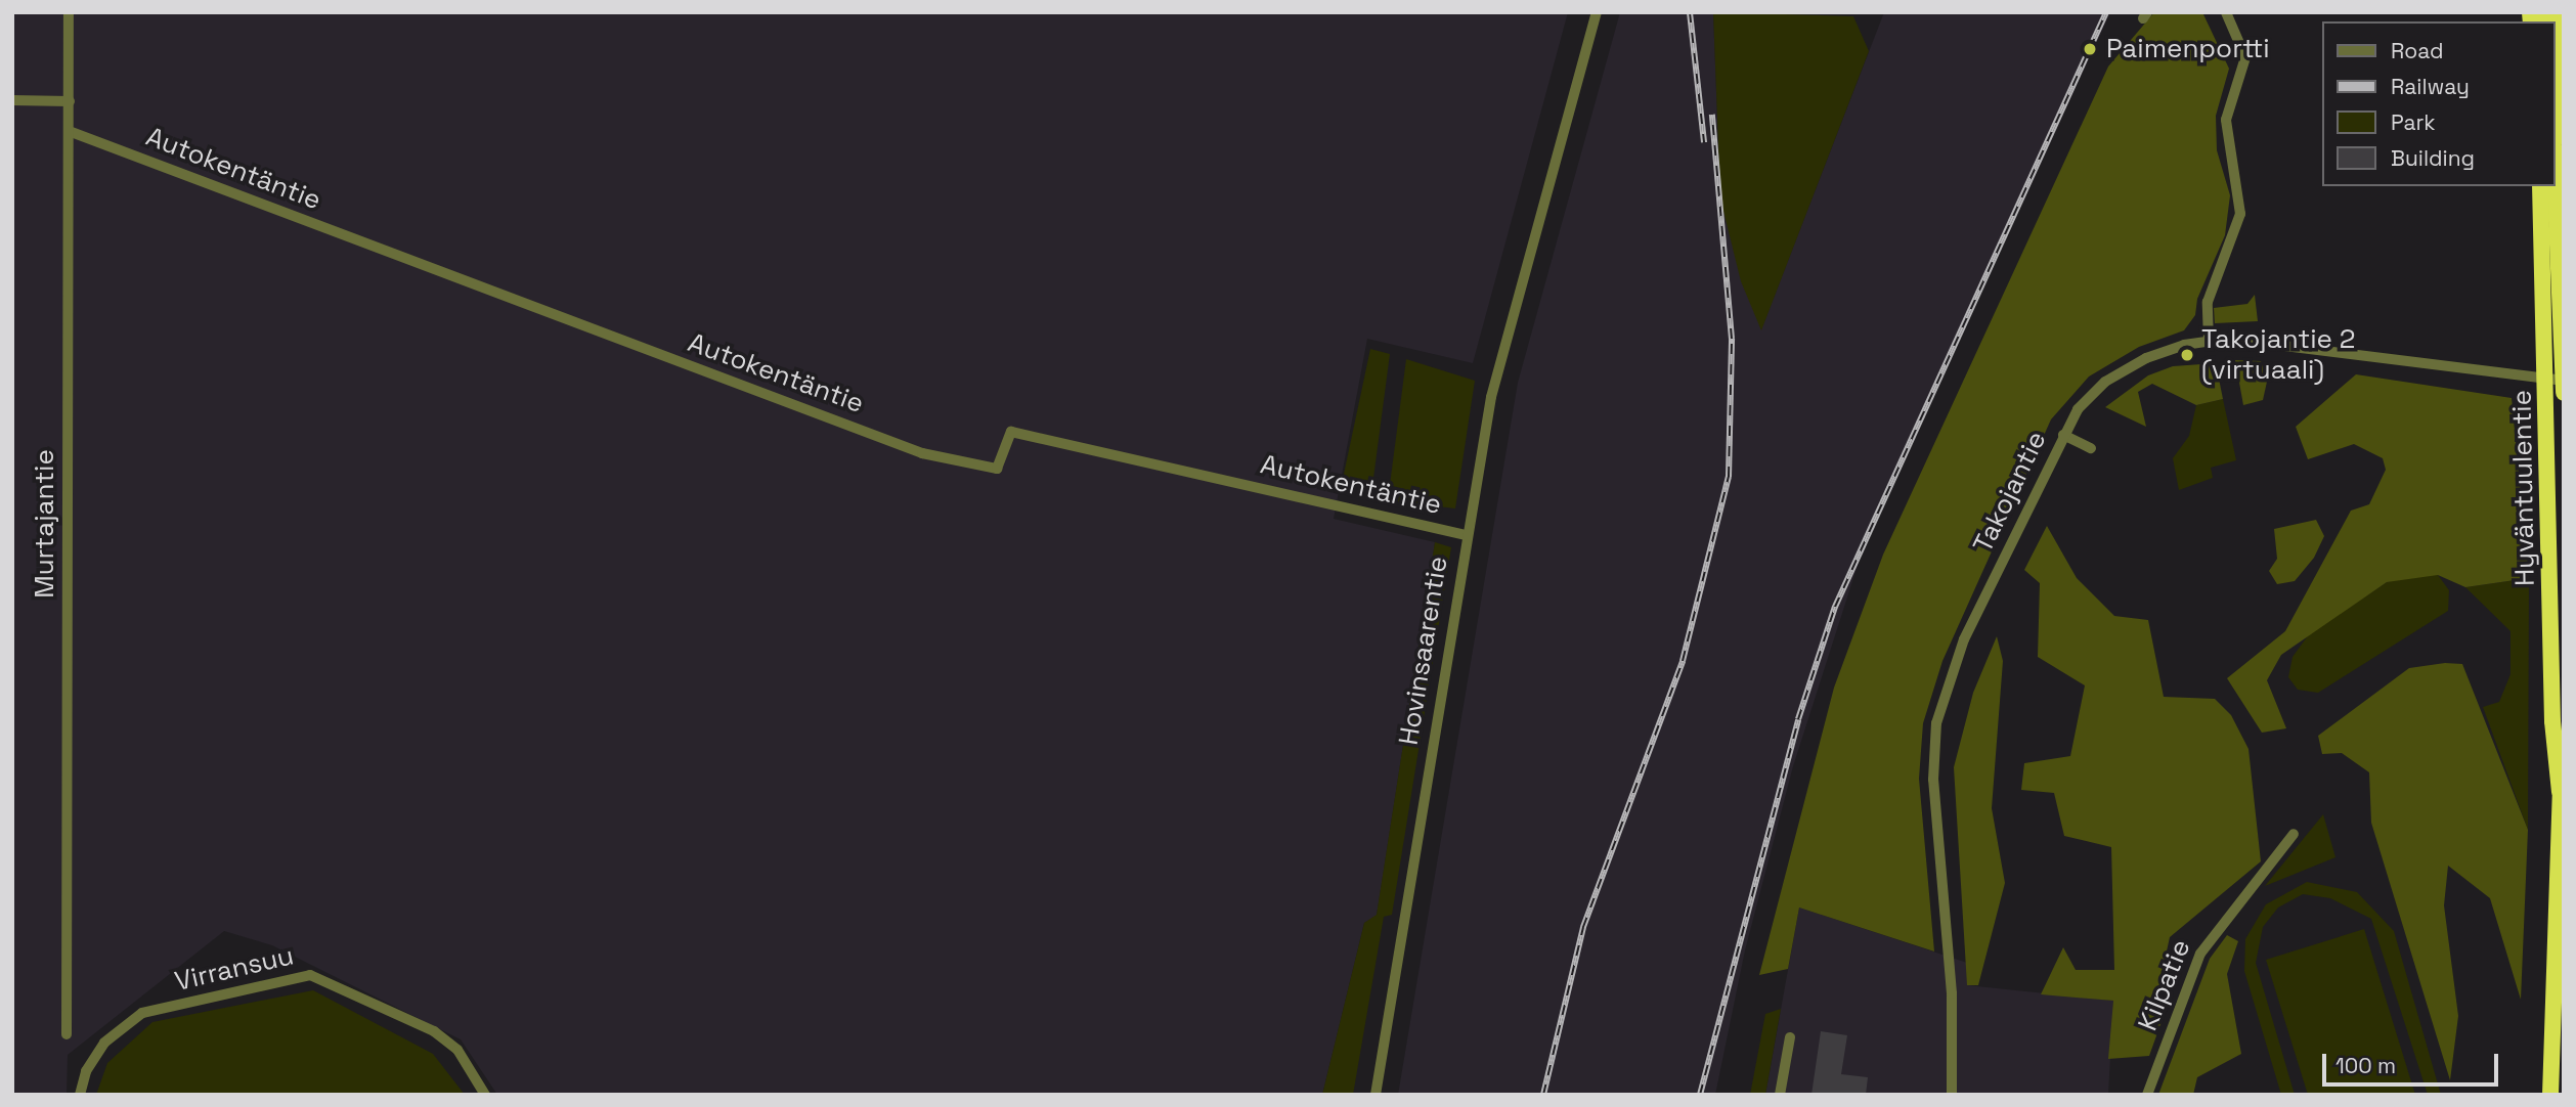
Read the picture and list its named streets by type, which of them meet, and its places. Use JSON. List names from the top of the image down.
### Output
{
  "streets": {
    "highway": ["Hyväntuulentie"],
    "street": [
      "Autokentäntie",
      "Takojantie",
      "Murtajantie",
      "Hovinsaarentie",
      "Virransuu",
      "Kilpatie"
    ]
  },
  "crossings": [
    ["Autokentäntie", "Murtajantie"],
    ["Autokentäntie", "Hovinsaarentie"]
  ],
  "places": ["Paimenportti", "Takojantie 2 (virtuaali)"],
  "legend": [
    "Road",
    "Railway",
    "Park",
    "Building"
  ],
  "scale_bar": "100 m"
}
